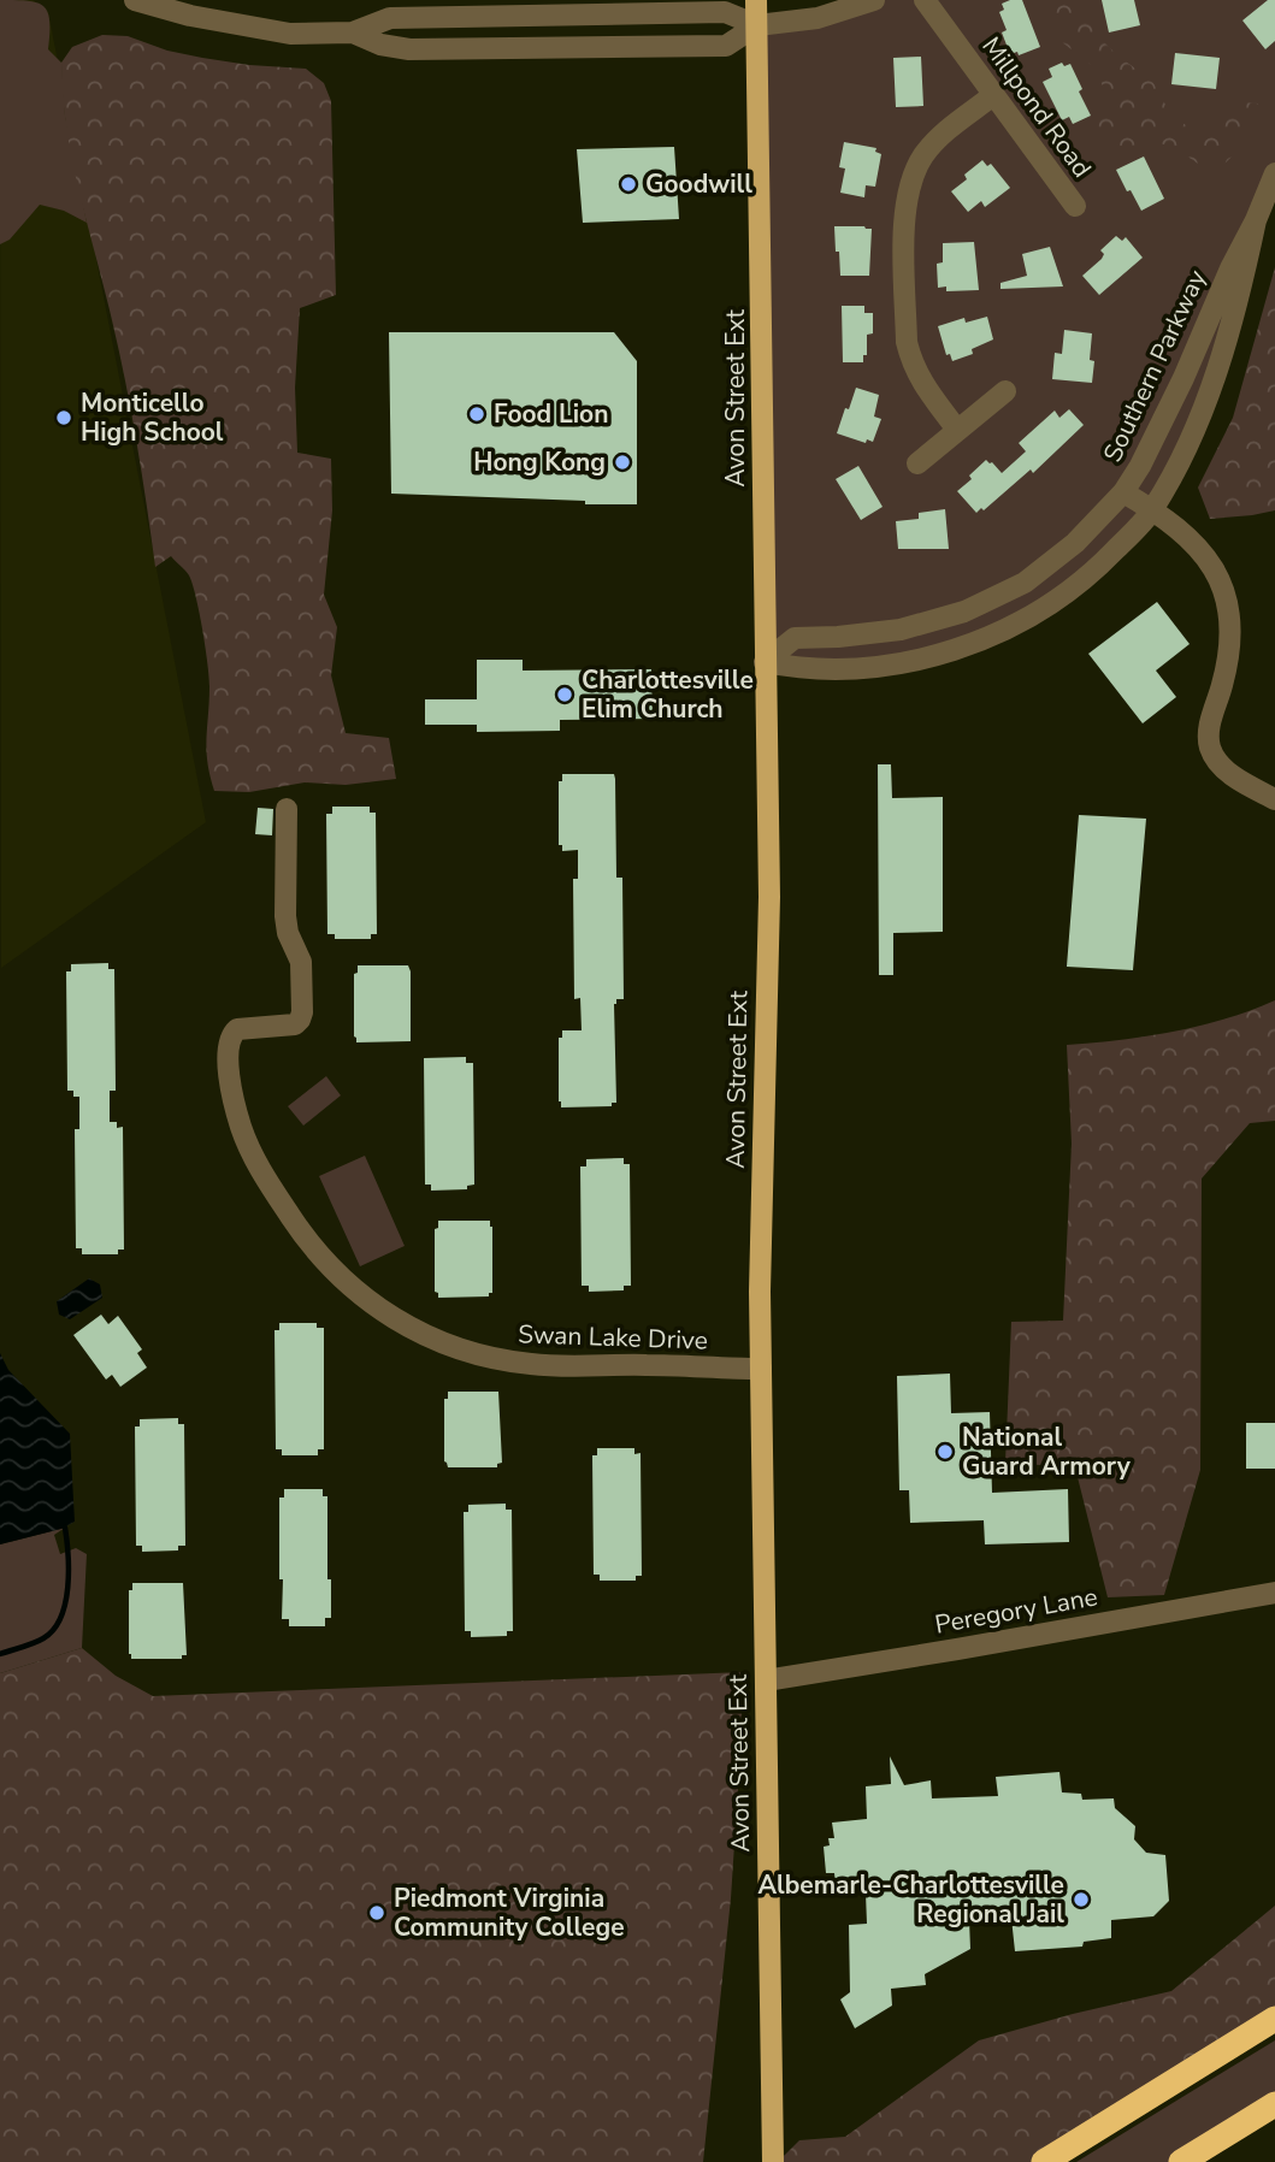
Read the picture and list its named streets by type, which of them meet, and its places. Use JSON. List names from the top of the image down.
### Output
{
  "streets": {
    "main road": ["Avon Street Ext"],
    "street": [
      "Millpond Road",
      "Southern Parkway",
      "Swan Lake Drive",
      "Peregory Lane"
    ]
  },
  "crossings": [
    ["Southern Parkway", "Avon Street Ext"],
    ["Avon Street Ext", "Swan Lake Drive"],
    ["Avon Street Ext", "Peregory Lane"]
  ],
  "places": [
    "Goodwill",
    "Food Lion",
    "Monticello High School",
    "Hong Kong",
    "Charlottesville Elim Church",
    "National Guard Armory",
    "Albemarle-Charlottesville Regional Jail",
    "Piedmont Virginia Community College"
  ]
}
